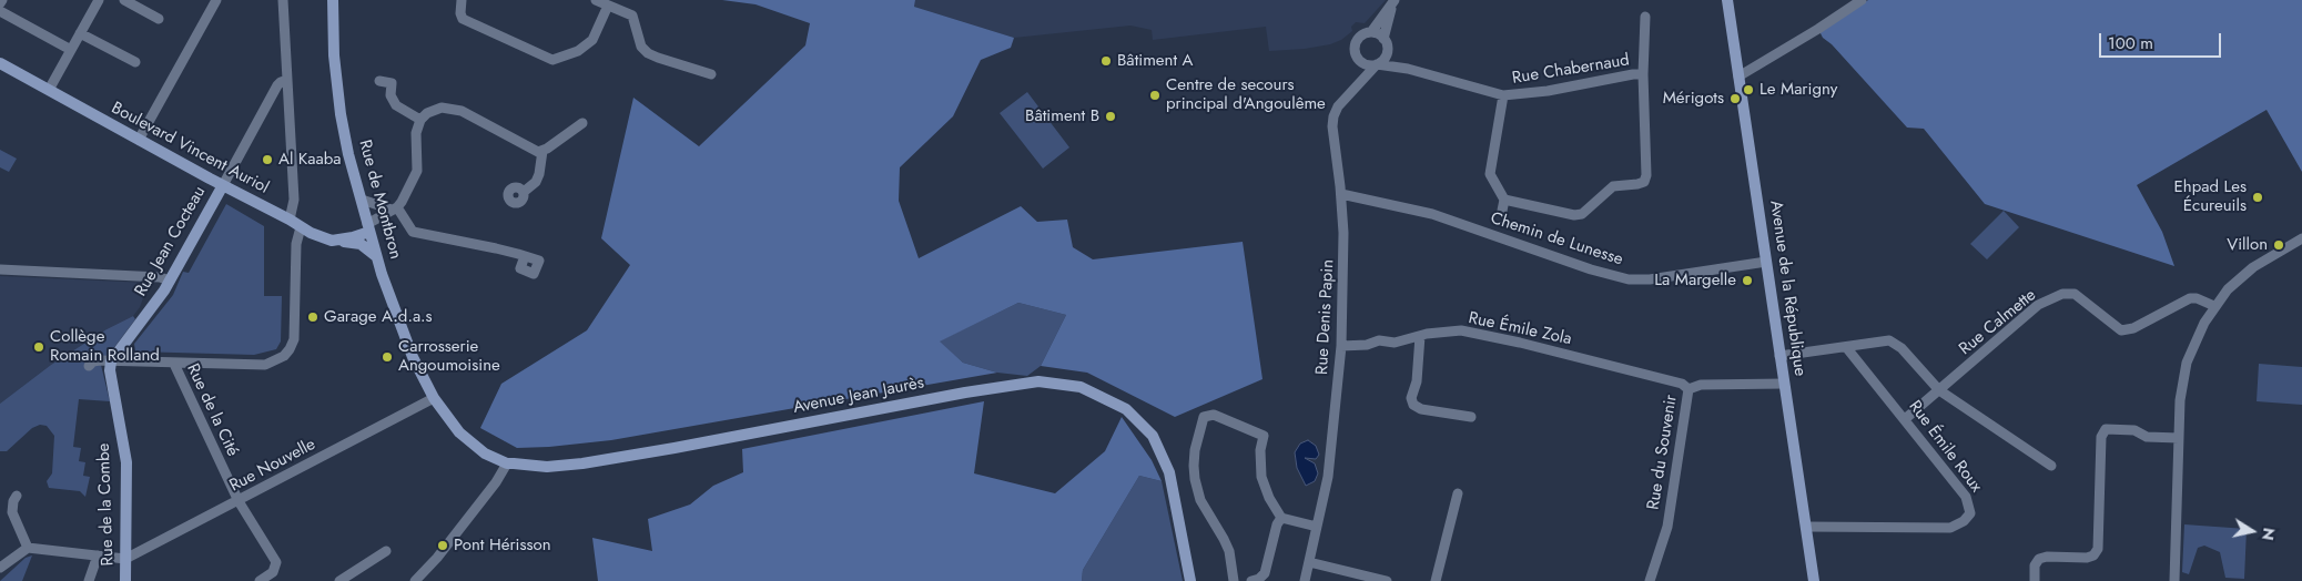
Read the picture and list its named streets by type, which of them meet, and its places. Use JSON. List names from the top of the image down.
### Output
{
  "streets": {
    "main road": [
      "Boulevard Vincent Auriol",
      "Rue de Montbron",
      "Rue Jean Cocteau",
      "Avenue de la République",
      "Avenue Jean Jaurès",
      "Rue de la Combe"
    ],
    "street": [
      "Rue Chabernaud",
      "Chemin de Lunesse",
      "Rue Denis Papin",
      "Rue Calmette",
      "Rue Émile Zola",
      "Rue de la Cité",
      "Rue Émile Roux",
      "Rue du Souvenir",
      "Rue Nouvelle"
    ]
  },
  "crossings": [
    ["Rue Chabernaud", "Rue Denis Papin"],
    ["Boulevard Vincent Auriol", "Rue de Montbron"],
    ["Boulevard Vincent Auriol", "Rue Jean Cocteau"],
    ["Rue de Montbron", "Avenue Jean Jaurès"],
    ["Rue de Montbron", "Rue Nouvelle"],
    ["Chemin de Lunesse", "Avenue de la République"],
    ["Chemin de Lunesse", "Rue Denis Papin"],
    ["Rue Jean Cocteau", "Rue de la Combe"],
    ["Avenue de la République", "Rue Émile Roux"],
    ["Avenue de la République", "Rue du Souvenir"],
    ["Rue Denis Papin", "Rue Émile Zola"],
    ["Rue Émile Zola", "Rue du Souvenir"],
    ["Avenue Jean Jaurès", "Rue Nouvelle"],
    ["Rue de la Cité", "Rue Nouvelle"],
    ["Rue Nouvelle", "Rue de la Combe"]
  ],
  "places": [
    "Bâtiment A",
    "Le Marigny",
    "Centre de secours principal d'Angoulême",
    "Mérigots",
    "Bâtiment B",
    "Al Kaaba",
    "Ehpad Les Écureuils",
    "Villon",
    "La Margelle",
    "Garage A.d.a.s",
    "Collège Romain Rolland",
    "Carrosserie Angoumoisine",
    "Pont Hérisson"
  ],
  "scale_bar": "100 m",
  "north": "right"
}
